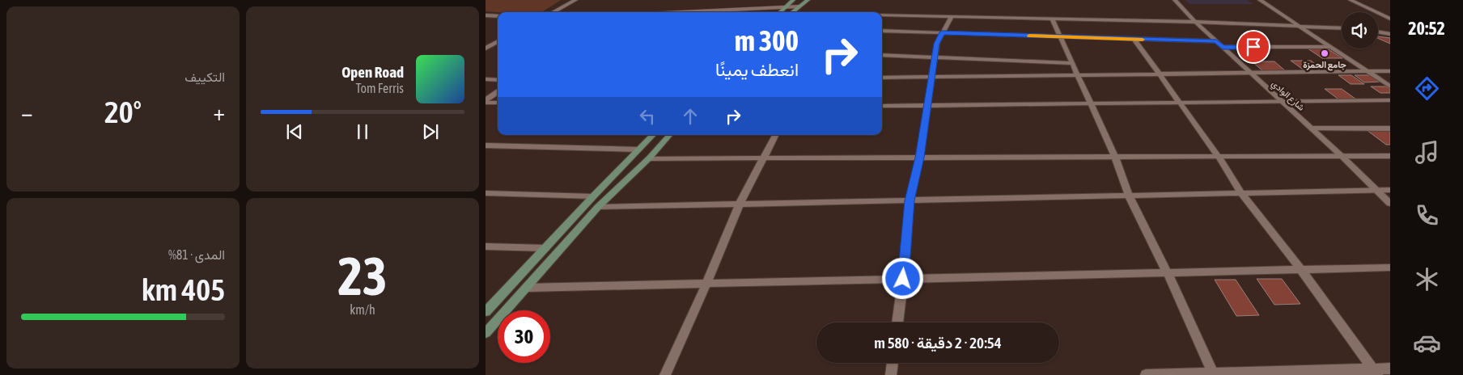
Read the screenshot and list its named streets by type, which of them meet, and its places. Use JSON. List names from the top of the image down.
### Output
{
  "streets": {
    "street": ["شارع الوادي"]
  },
  "places": ["جامع الحمزة"],
  "page": {
    "tabs": "20:52",
    "tile": [
      "التكييف",
      ["23", "km/h"],
      ["المدى · 81%", "405 km"]
    ],
    "turn": ["300 m", "انعطف يمينًا"],
    "song": ["Open Road", "Tom Ferris"],
    "heat": ["−", "20°", "+"],
    "limit": "30",
    "trip": "20:54 · 2 دقيقة · 580 m"
  }
}
